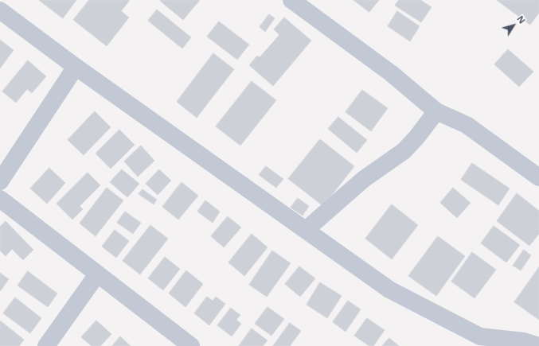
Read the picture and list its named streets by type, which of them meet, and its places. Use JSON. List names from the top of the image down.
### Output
{
  "north": "top right"
}
